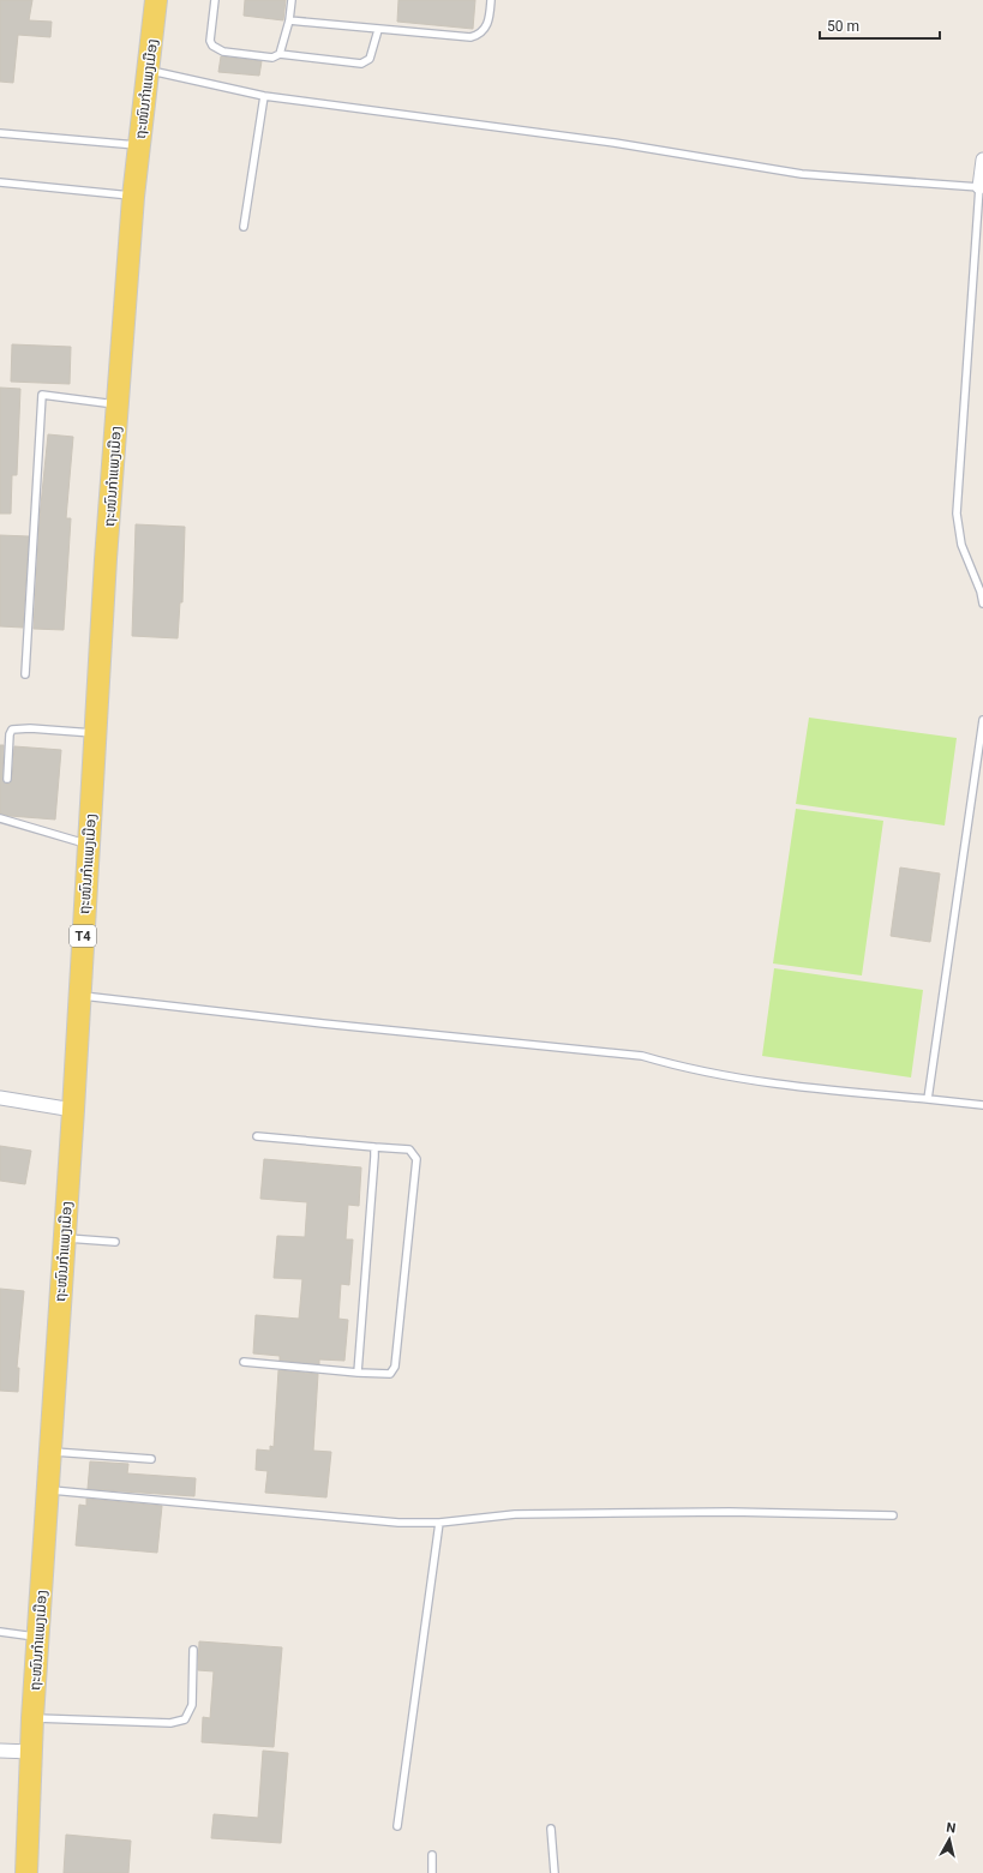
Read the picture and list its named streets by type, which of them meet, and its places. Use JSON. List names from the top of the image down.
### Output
{
  "streets": {
    "main road": ["ຖະໜົນກຳແພງເມືອງ", "T4"]
  },
  "scale_bar": "50 m",
  "north": "top"
}
